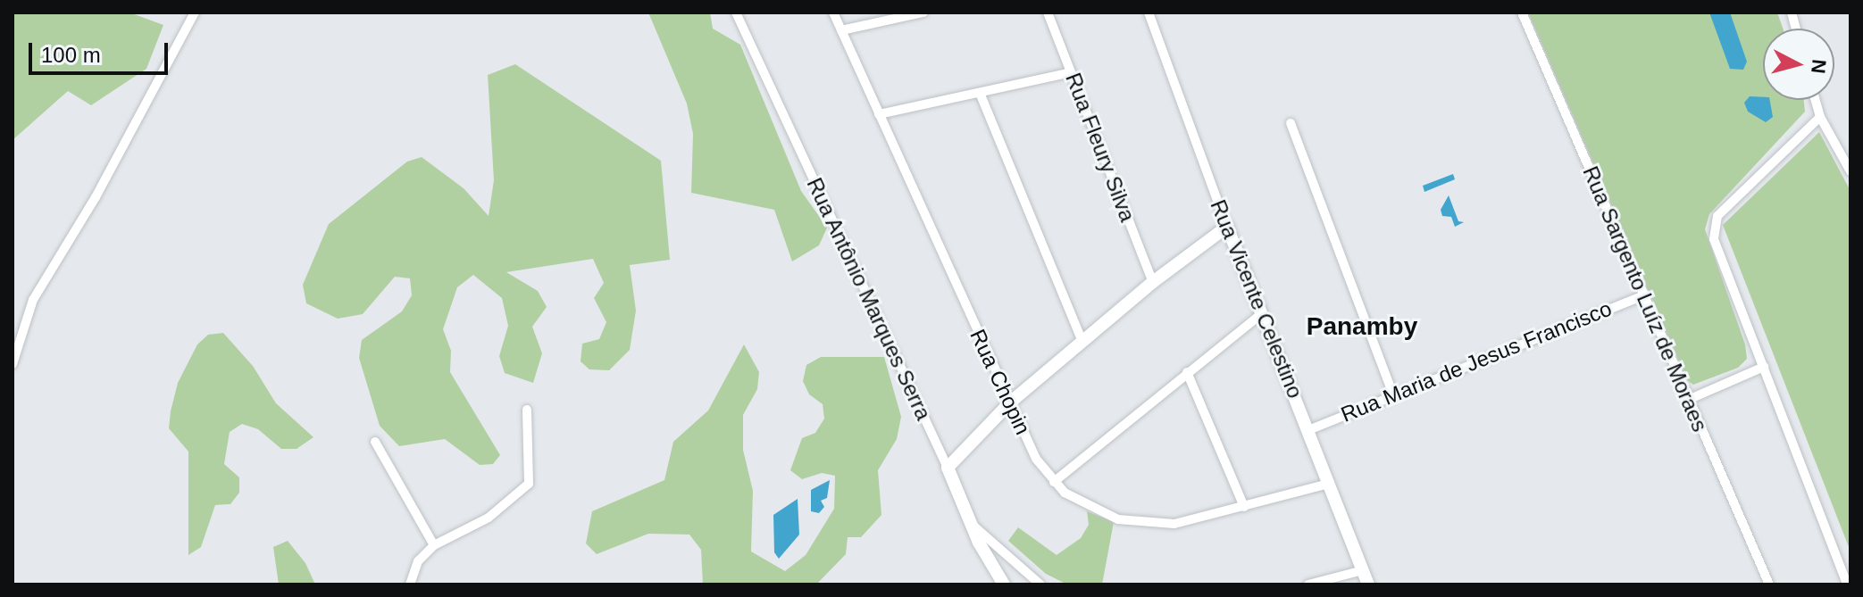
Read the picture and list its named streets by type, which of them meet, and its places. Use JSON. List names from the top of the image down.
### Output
{
  "streets": {
    "street": [
      "Rua Fleury Silva",
      "Rua Antônio Marques Serra",
      "Rua Vicente Celestino",
      "Rua Sargento Luíz de Moraes",
      "Rua Maria de Jesus Francisco",
      "Rua Chopin"
    ]
  },
  "crossings": [
    ["Rua Vicente Celestino", "Rua Maria de Jesus Francisco"],
    ["Rua Vicente Celestino", "Rua Chopin"],
    ["Rua Sargento Luíz de Moraes", "Rua Maria de Jesus Francisco"]
  ],
  "districts": ["Panamby"],
  "scale_bar": "100 m",
  "north": "right"
}
